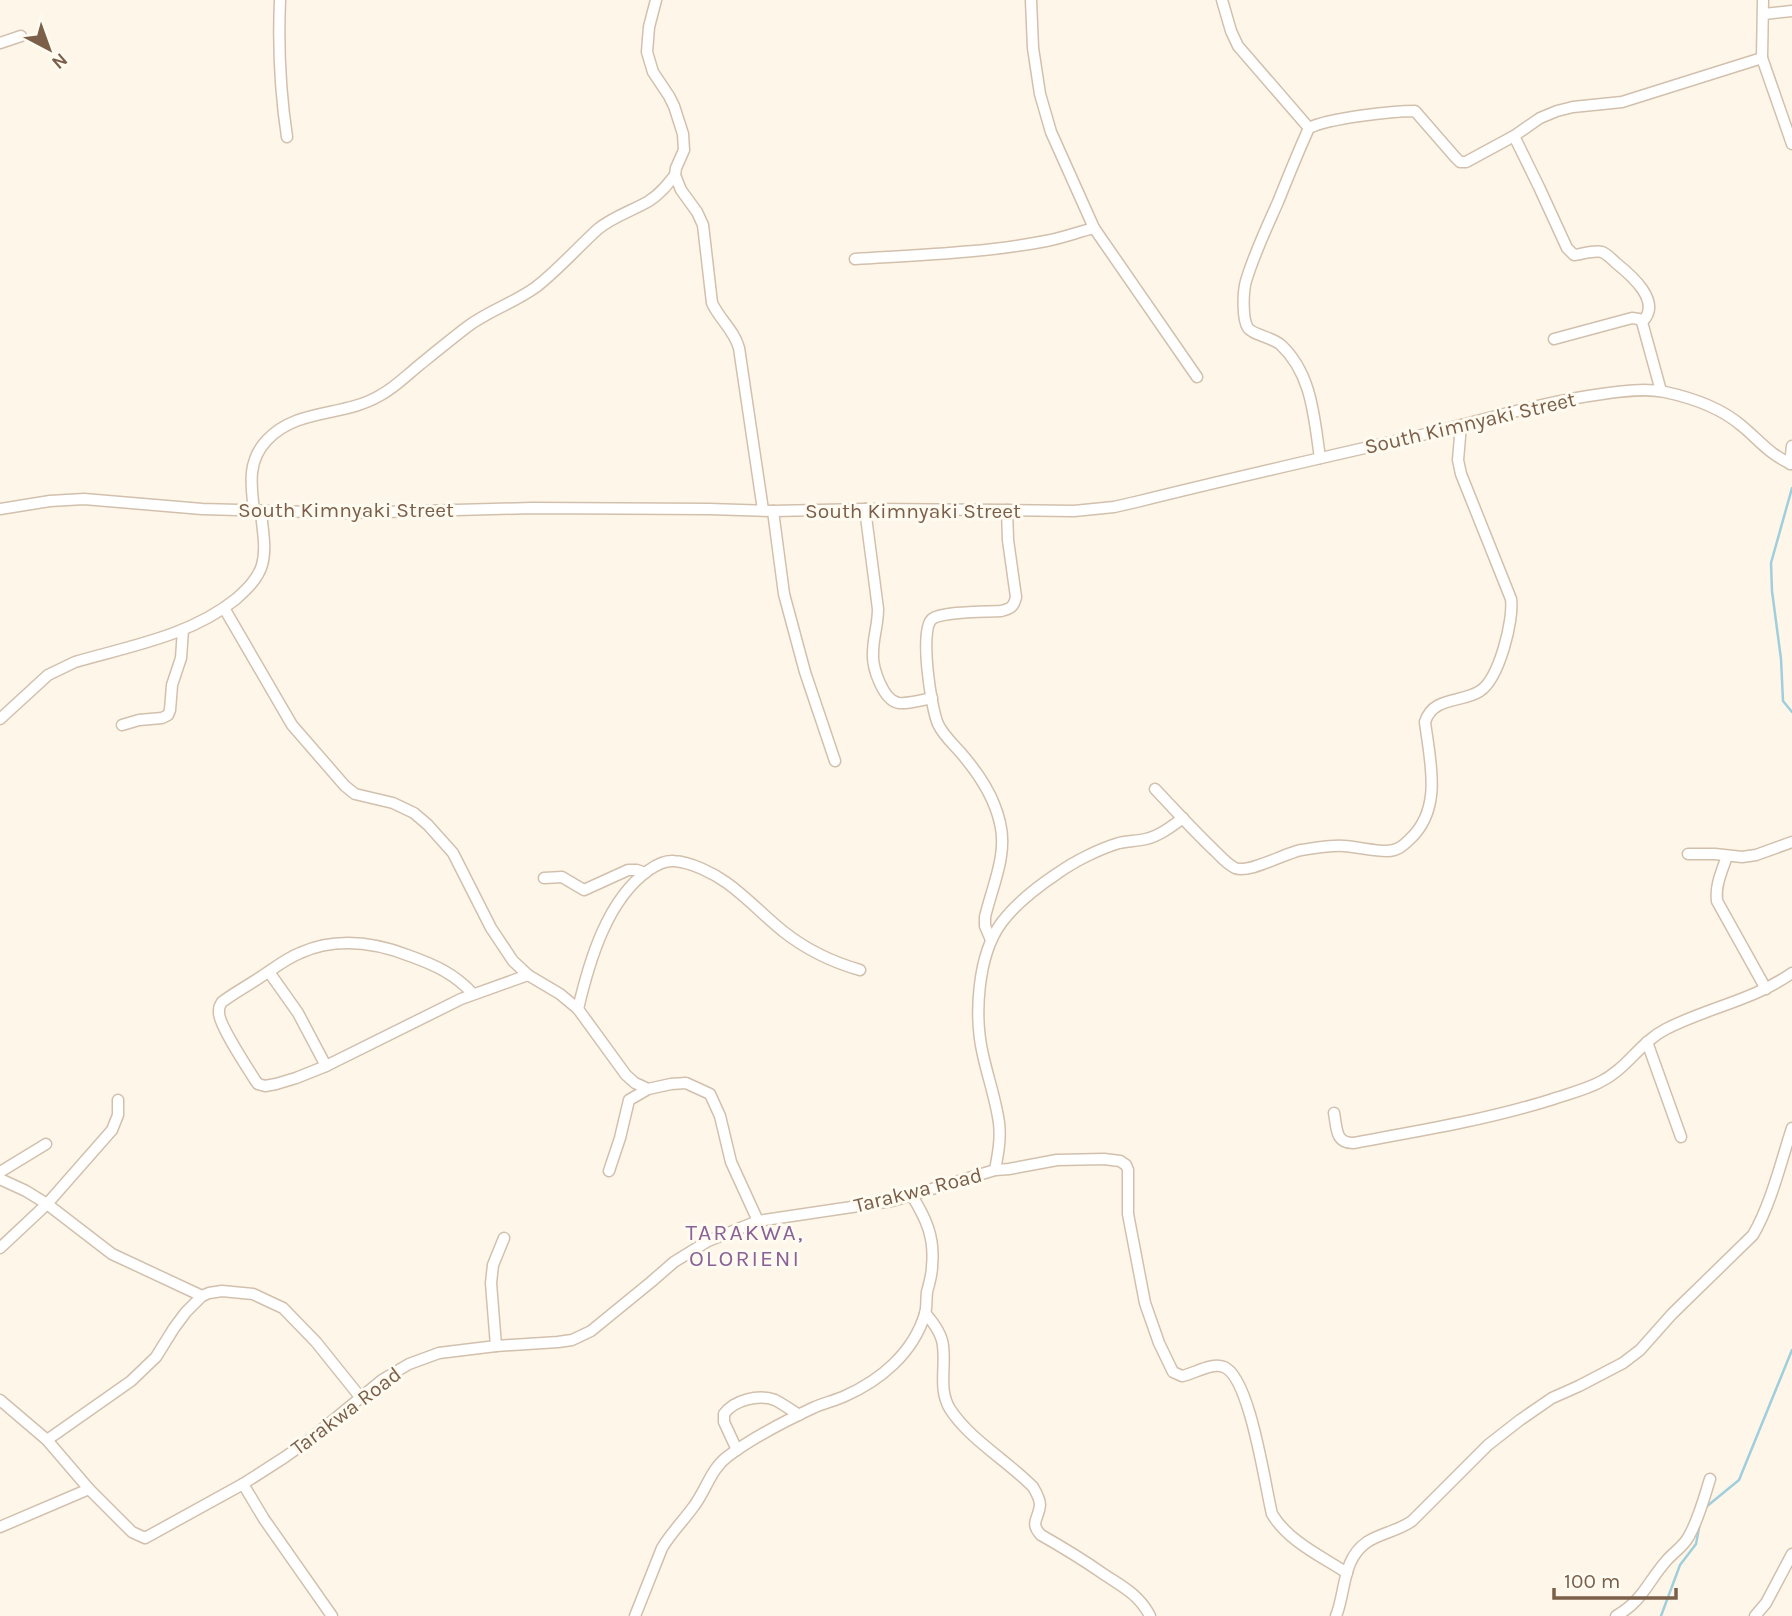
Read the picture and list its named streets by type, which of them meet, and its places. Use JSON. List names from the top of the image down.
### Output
{
  "streets": {
    "street": ["South Kimnyaki Street", "Tarakwa Road"]
  },
  "districts": ["TARAKWA, OLORIENI"],
  "scale_bar": "100 m",
  "north": "bottom right"
}
